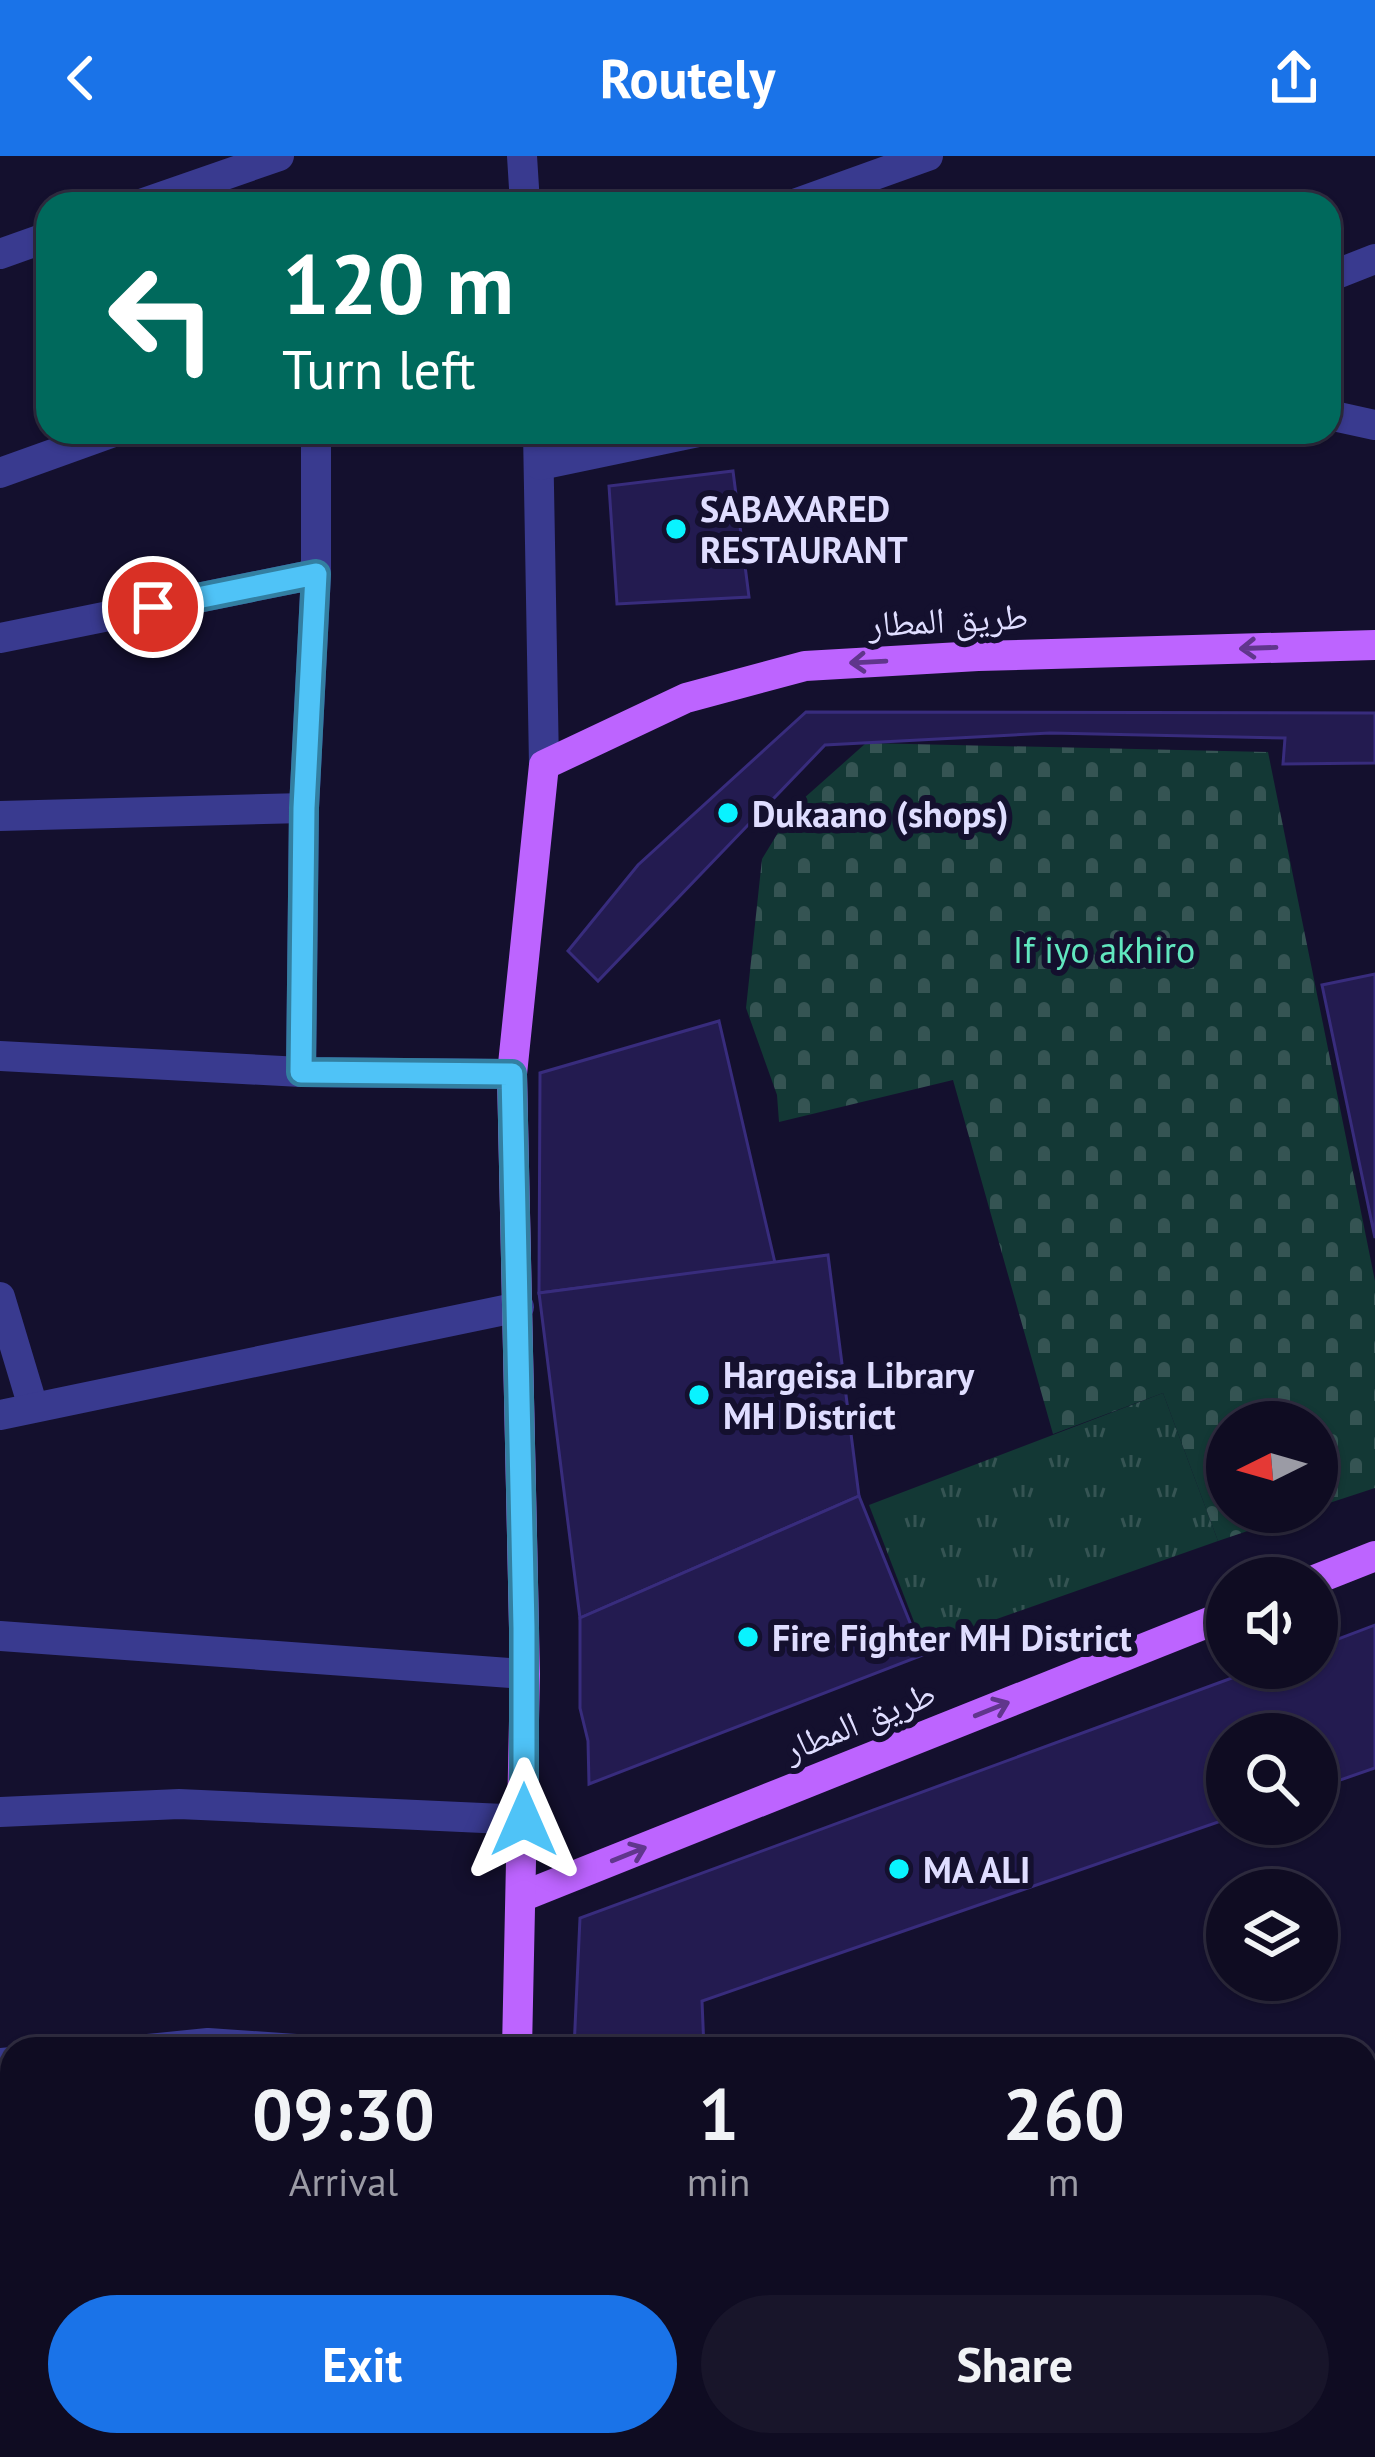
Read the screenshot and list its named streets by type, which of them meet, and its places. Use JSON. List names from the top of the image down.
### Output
{
  "streets": {
    "main road": ["طريق المطار"]
  },
  "parks": ["If iyo akhiro"],
  "places": [
    "SABAXARED RESTAURANT",
    "Dukaano (shops)",
    "Hargeisa Library MH District",
    "Fire Fighter MH District",
    "MA ALI"
  ],
  "north": "left",
  "page": {
    "header": "Routely",
    "turn": ["120 m", "Turn left"],
    "eta": [
      "09:30",
      "Arrival",
      "1",
      "min",
      "260",
      "m"
    ],
    "buttons": ["Exit", "Share"]
  }
}
